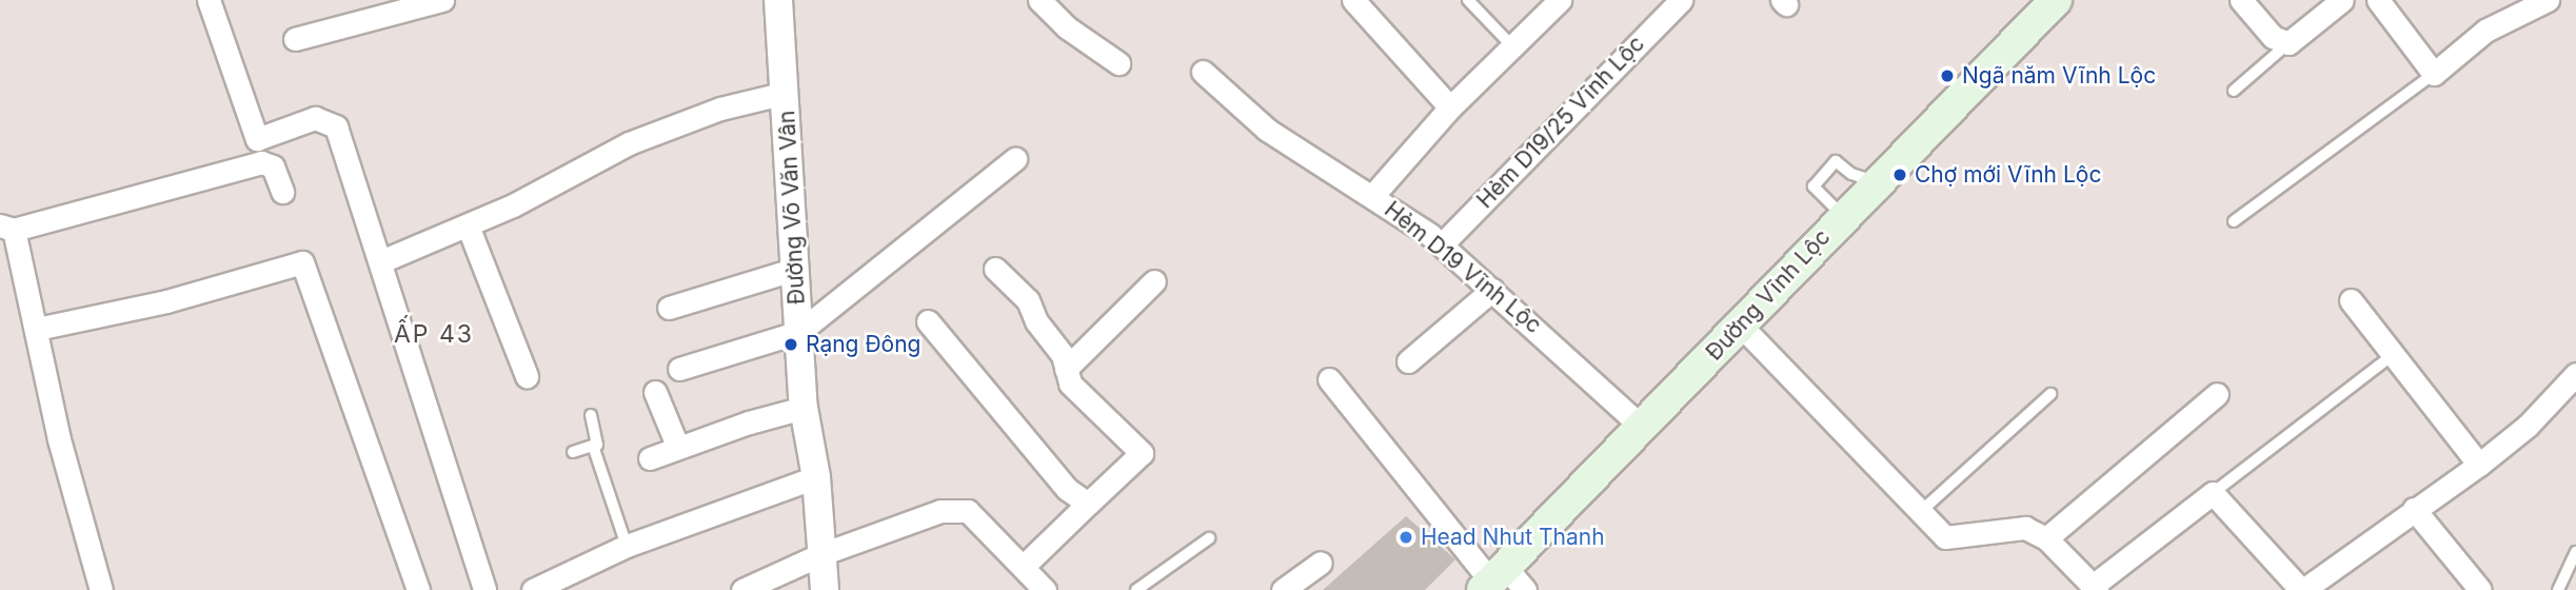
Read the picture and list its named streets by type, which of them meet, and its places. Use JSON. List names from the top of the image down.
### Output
{
  "streets": {
    "main road": ["Đường Vĩnh Lộc"],
    "street": ["Hẻm D19/25 Vĩnh Lộc", "Đường Võ Văn Vân", "Hẻm D19 Vĩnh Lộc"]
  },
  "crossings": [
    ["Hẻm D19/25 Vĩnh Lộc", "Hẻm D19 Vĩnh Lộc"],
    ["Hẻm D19 Vĩnh Lộc", "Đường Vĩnh Lộc"]
  ],
  "districts": ["ẤP 43"],
  "places": [
    "Ngã năm Vĩnh Lộc",
    "Chợ mới Vĩnh Lộc",
    "Rạng Đông",
    "Head Nhut Thanh"
  ]
}
